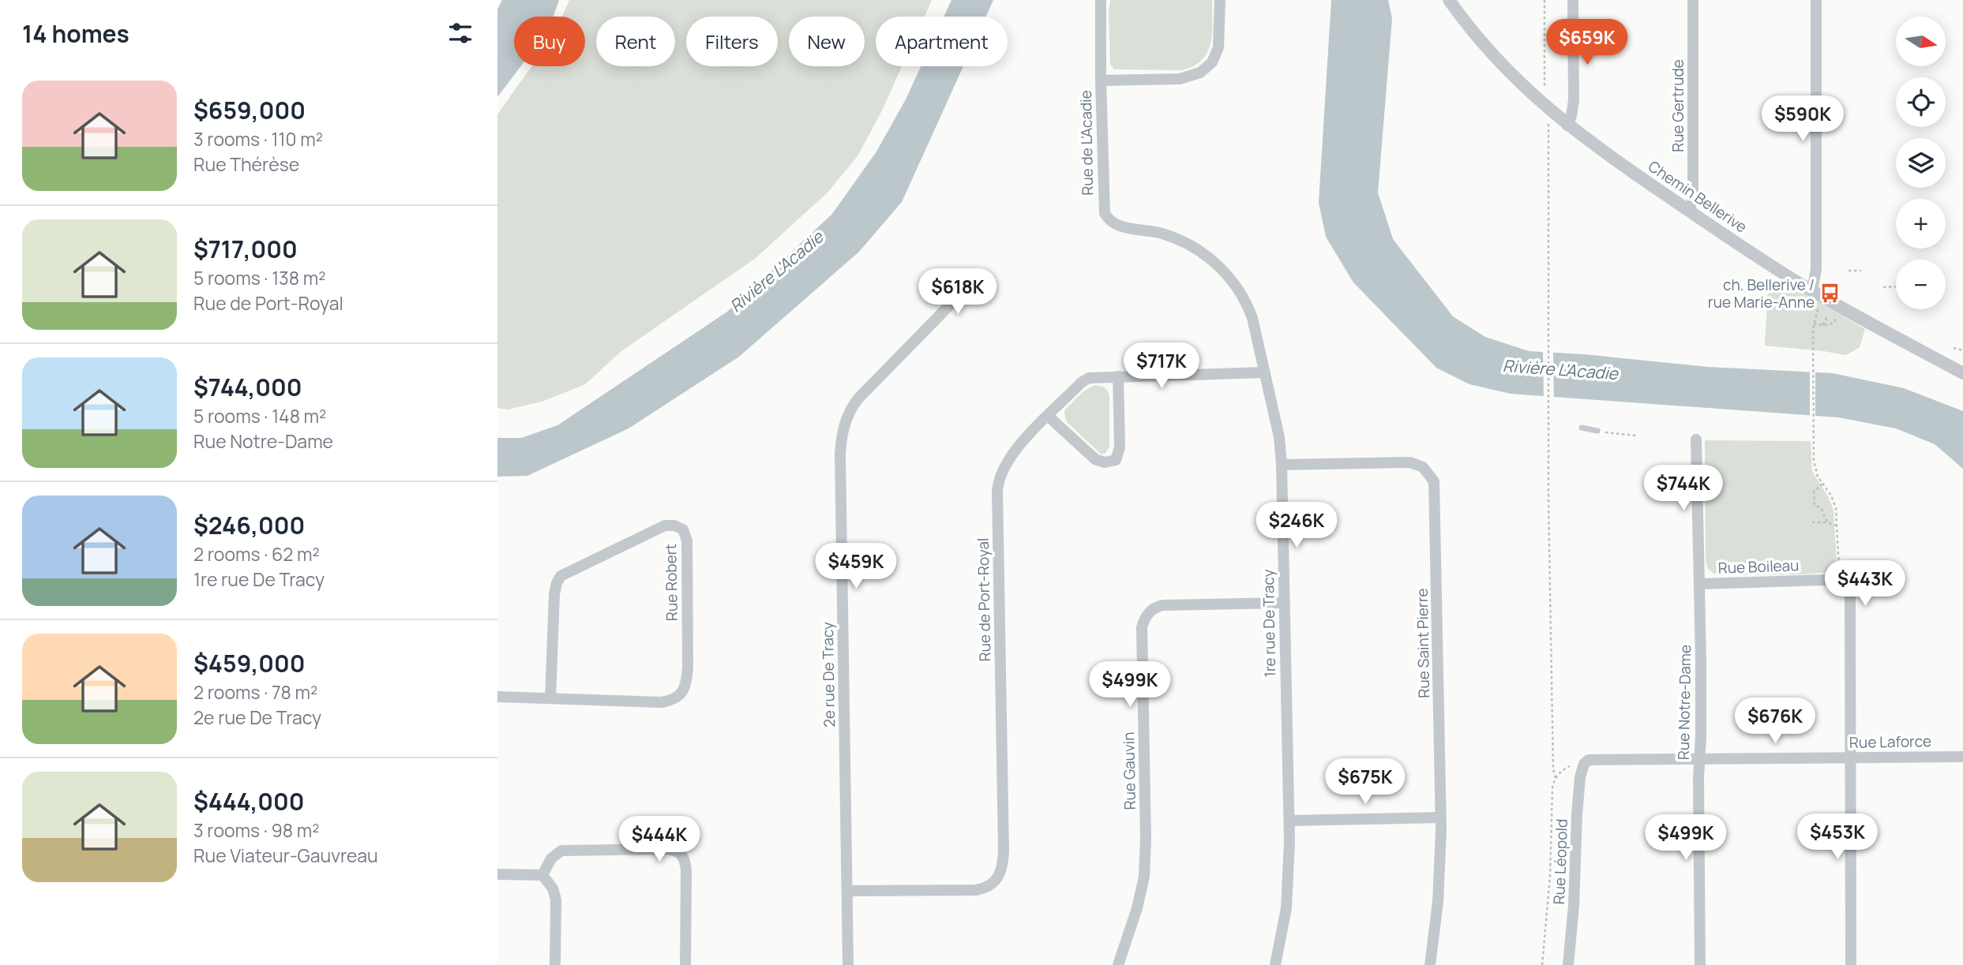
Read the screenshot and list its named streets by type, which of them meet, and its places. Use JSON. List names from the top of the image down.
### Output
{
  "streets": {
    "street": [
      "Rue Gertrude",
      "Rue de L'Acadie",
      "Chemin Bellerive",
      "Rue Boileau",
      "Rue Robert",
      "Rue de Port-Royal",
      "1re rue De Tracy",
      "Rue Saint Pierre",
      "2e rue De Tracy",
      "Rue Notre-Dame",
      "Rue Laforce",
      "Rue Gauvin",
      "Rue Léopold"
    ]
  },
  "crossings": [
    ["Rue Gertrude", "Chemin Bellerive"],
    ["Rue de L'Acadie", "1re rue De Tracy"],
    ["Rue Boileau", "Rue Notre-Dame"],
    ["Rue Boileau", "Rue Laforce"],
    ["Rue de Port-Royal", "1re rue De Tracy"],
    ["Rue de Port-Royal", "2e rue De Tracy"],
    ["1re rue De Tracy", "Rue Saint Pierre"],
    ["1re rue De Tracy", "Rue Gauvin"],
    ["Rue Notre-Dame", "Rue Laforce"],
    ["Rue Laforce", "Rue Léopold"]
  ],
  "water": ["Rivière L'Acadie"],
  "places": {
    "bus stop": ["ch. Bellerive / rue Marie-Anne"]
  },
  "north": "right",
  "page": {
    "heading": "14 homes",
    "map_buttons": ["+", "−"],
    "chip": [
      "Buy",
      "Rent",
      "Filters",
      "New",
      "Apartment"
    ],
    "price": [
      "$659K",
      "$590K",
      "$618K",
      "$717K",
      "$744K",
      "$246K",
      "$459K",
      "$443K",
      "$499K",
      "$676K",
      "$675K",
      "$453K",
      "$499K",
      "$444K"
    ],
    "list": [
      {
        "name": "$659,000",
        "note": "3 rooms · 110 m² · Rue Thérèse"
      },
      {
        "name": "$717,000",
        "note": "5 rooms · 138 m² · Rue de Port-Royal"
      },
      {
        "name": "$744,000",
        "note": "5 rooms · 148 m² · Rue Notre-Dame"
      },
      {
        "name": "$246,000",
        "note": "2 rooms · 62 m² · 1re rue De Tracy"
      },
      {
        "name": "$459,000",
        "note": "2 rooms · 78 m² · 2e rue De Tracy"
      },
      {
        "name": "$444,000",
        "note": "3 rooms · 98 m² · Rue Viateur-Gauvreau"
      }
    ]
  }
}
